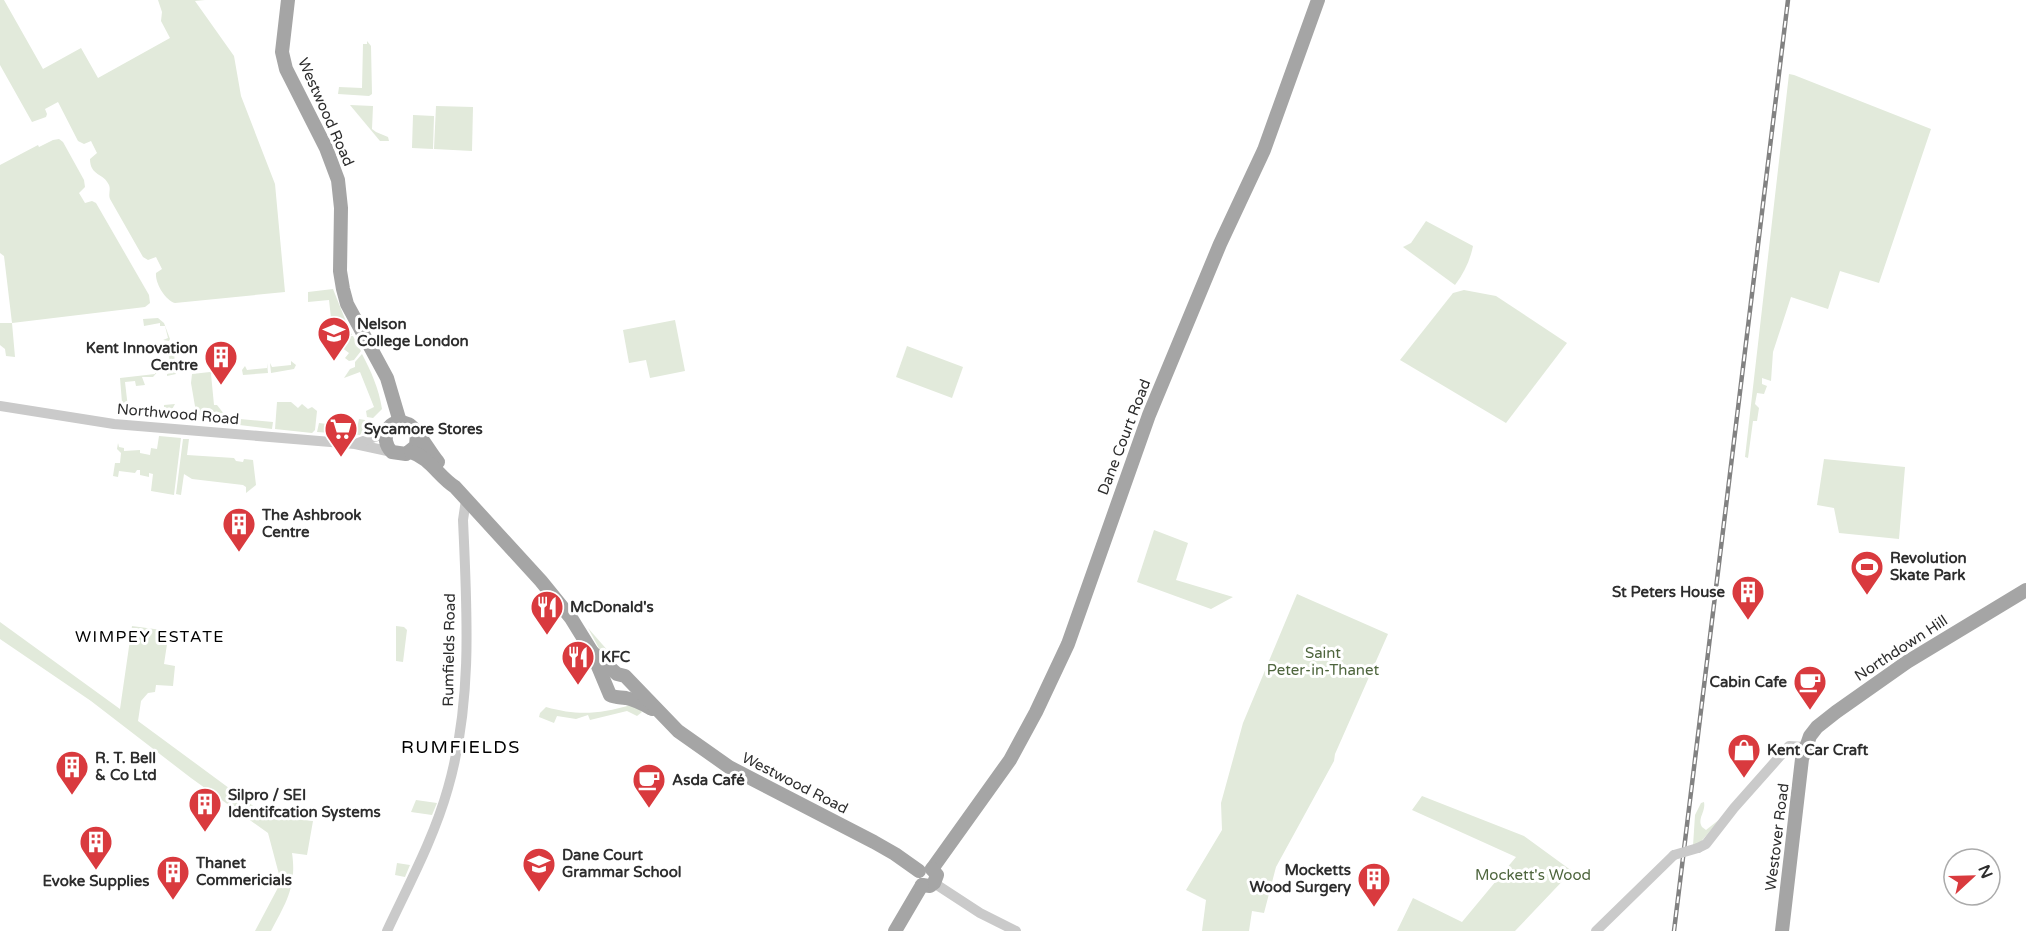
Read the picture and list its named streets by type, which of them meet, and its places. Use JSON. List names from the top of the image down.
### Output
{
  "streets": {
    "main road": [
      "Westwood Road",
      "Dane Court Road",
      "Northdown Hill",
      "Westover Road"
    ],
    "street": ["Northwood Road", "Rumfields Road"]
  },
  "crossings": [
    ["Westwood Road", "Dane Court Road"],
    ["Northdown Hill", "Westover Road"]
  ],
  "districts": ["WIMPEY ESTATE", "RUMFIELDS"],
  "parks": ["Saint Peter-in-Thanet", "Mockett's Wood"],
  "places": {
    "school or university": ["Nelson College London", "Dane Court Grammar School"],
    "building": [
      "Kent Innovation Centre",
      "The Ashbrook Centre",
      "St Peters House",
      "R. T. Bell & Co Ltd",
      "Silpro / SEI Identifcation Systems",
      "Evoke Supplies",
      "Thanet Commericials",
      "Mocketts Wood Surgery"
    ],
    "supermarket": ["Sycamore Stores"],
    "sports": ["Revolution Skate Park"],
    "restaurant": ["McDonald's", "KFC"],
    "cafe": ["Cabin Cafe", "Asda Café"],
    "shop": ["Kent Car Craft"]
  },
  "north": "right"
}
